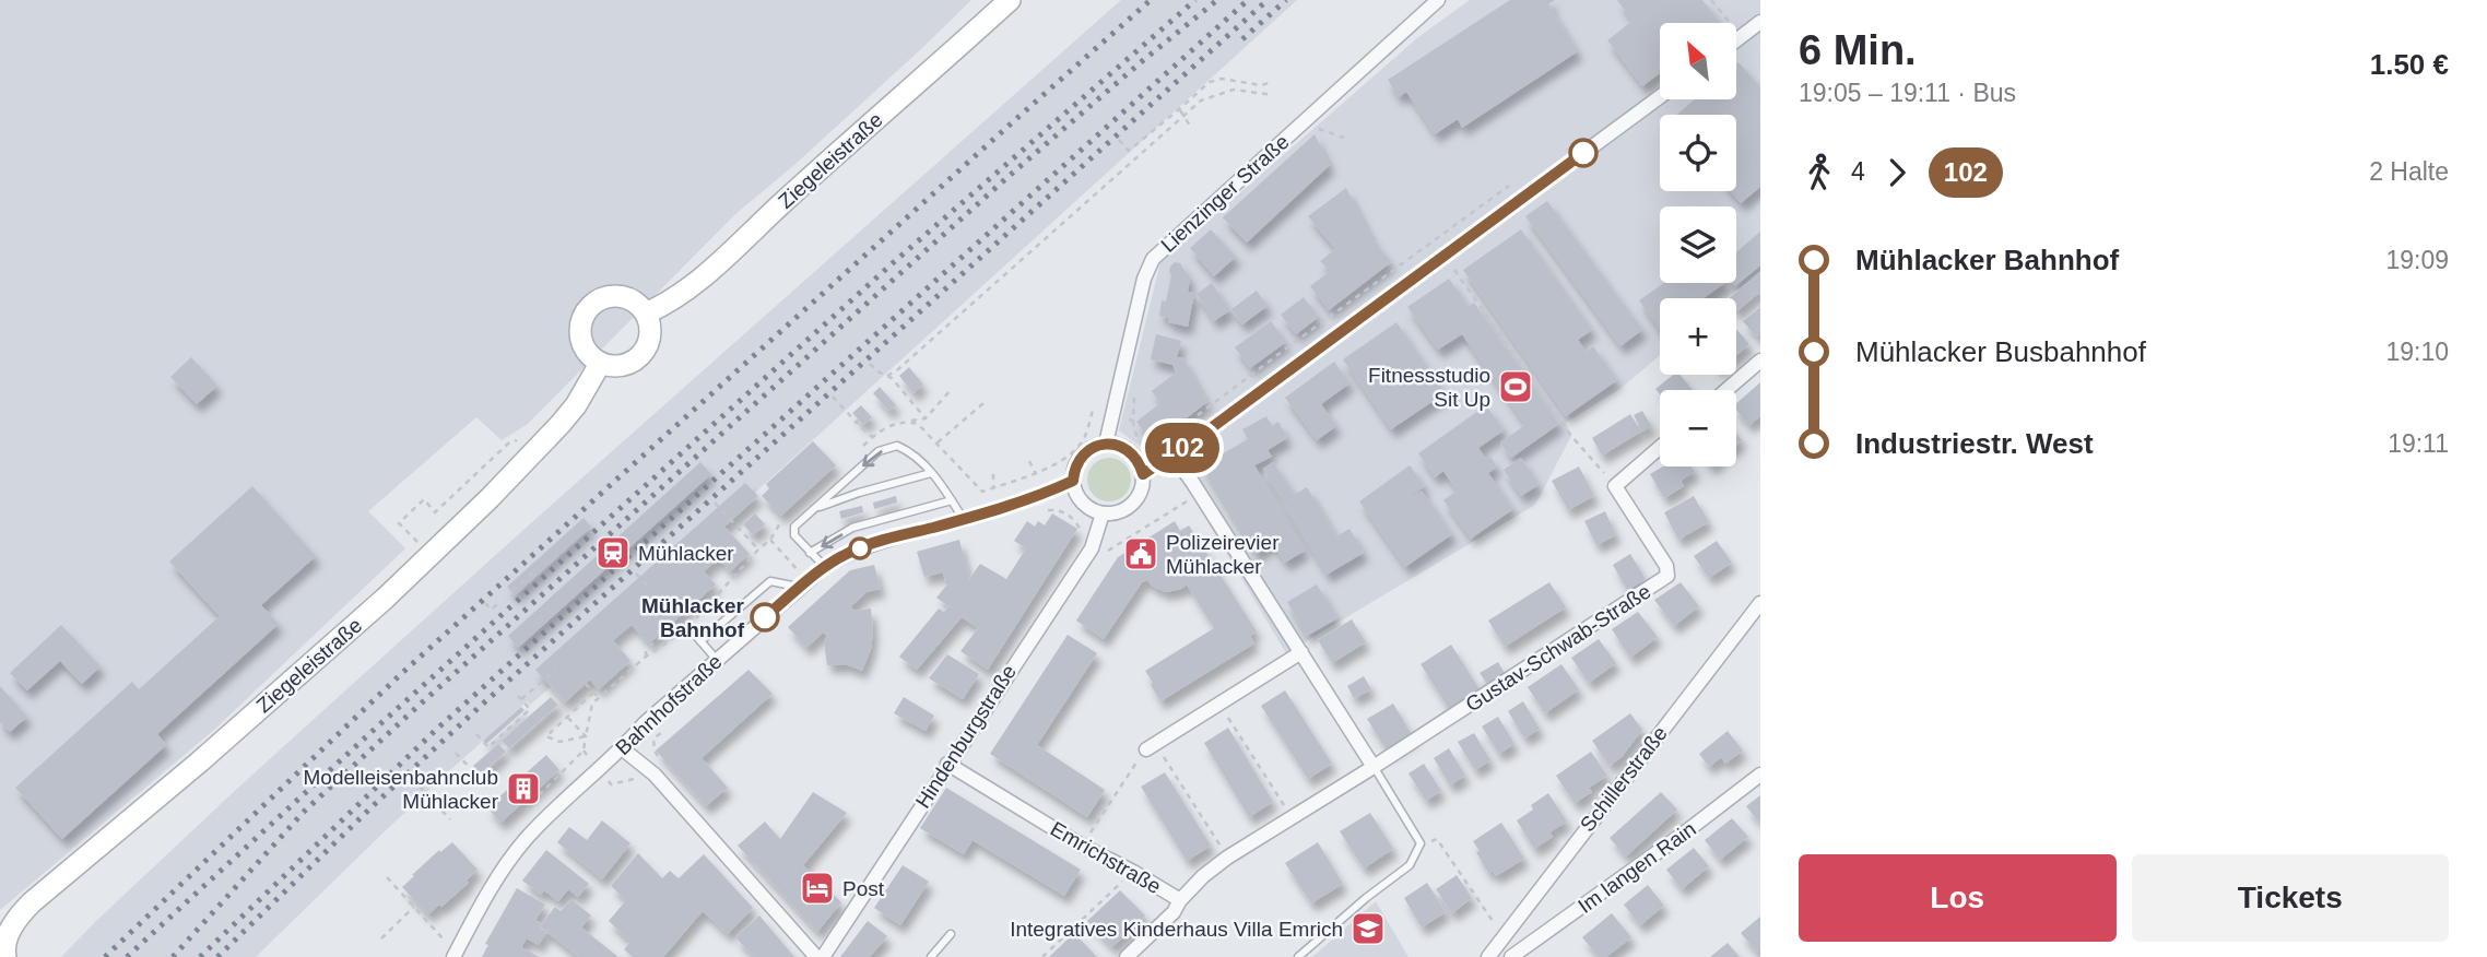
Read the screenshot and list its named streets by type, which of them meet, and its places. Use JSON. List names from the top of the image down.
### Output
{
  "streets": {
    "street": [
      "Ziegeleistraße",
      "Lienzinger Straße",
      "Gustav-Schwab-Straße",
      "Bahnhofstraße",
      "Hindenburgstraße",
      "Schillerstraße",
      "Emrichstraße",
      "Im langen Rain"
    ]
  },
  "crossings": [
    ["Lienzinger Straße", "Bahnhofstraße"],
    ["Lienzinger Straße", "Hindenburgstraße"],
    ["Gustav-Schwab-Straße", "Emrichstraße"],
    ["Bahnhofstraße", "Hindenburgstraße"],
    ["Hindenburgstraße", "Emrichstraße"]
  ],
  "places": {
    "sports": ["Fitnessstudio Sit Up"],
    "station": ["Mühlacker"],
    "public building": ["Polizeirevier Mühlacker"],
    "other": ["Mühlacker Bahnhof"],
    "building": ["Modelleisenbahnclub Mühlacker"],
    "hotel": ["Post"],
    "school or university": ["Integratives Kinderhaus Villa Emrich"]
  },
  "lines": ["bus line 102"],
  "north": "top left",
  "page": {
    "on_map": "102",
    "heading": ["6 Min.", "19:05 – 19:11 · Bus", "1.50 €"],
    "map_buttons": ["+", "−"],
    "legs": ["4", "102", "2 Halte"],
    "list": [
      {
        "name": "Mühlacker Bahnhof",
        "value": "19:09"
      },
      {
        "name": "Mühlacker Busbahnhof",
        "value": "19:10"
      },
      {
        "name": "Industriestr. West",
        "value": "19:11"
      }
    ],
    "buttons": ["Los", "Tickets"]
  }
}
